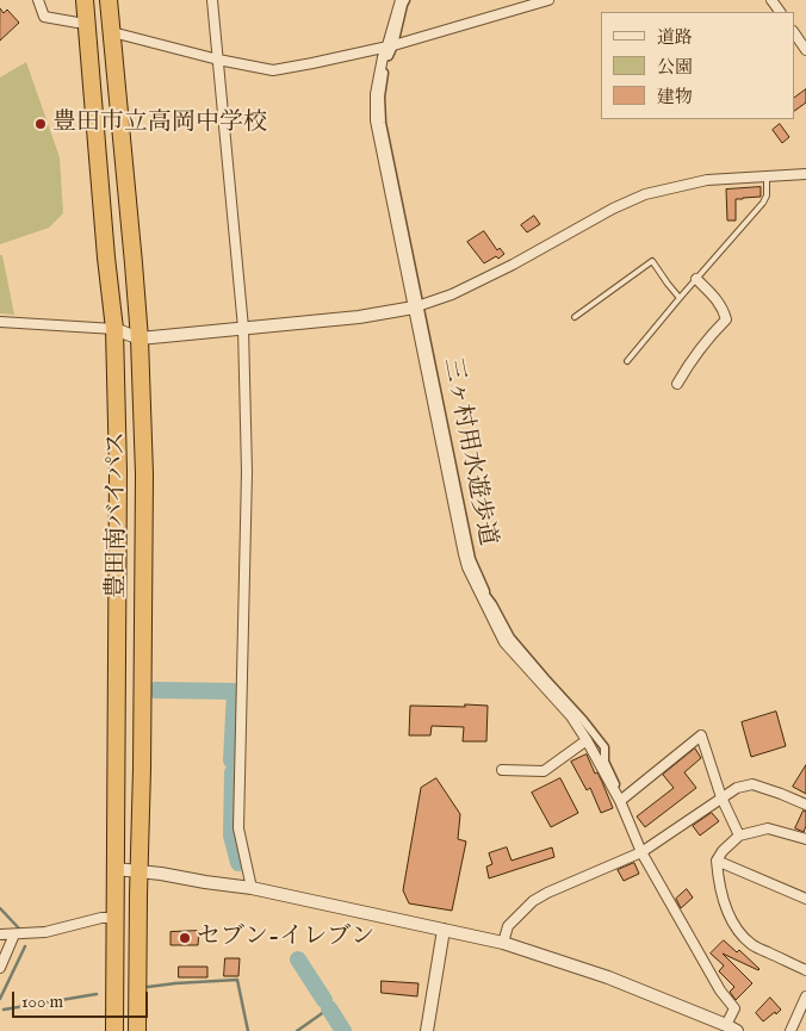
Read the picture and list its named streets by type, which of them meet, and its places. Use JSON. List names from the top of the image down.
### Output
{
  "streets": {
    "highway": ["豊田南バイパス"],
    "street": ["三ヶ村用水遊歩道"]
  },
  "places": ["豊田市立高岡中学校", "セブン-イレブン"],
  "legend": ["道路", "公園", "建物"],
  "scale_bar": "100 m"
}
